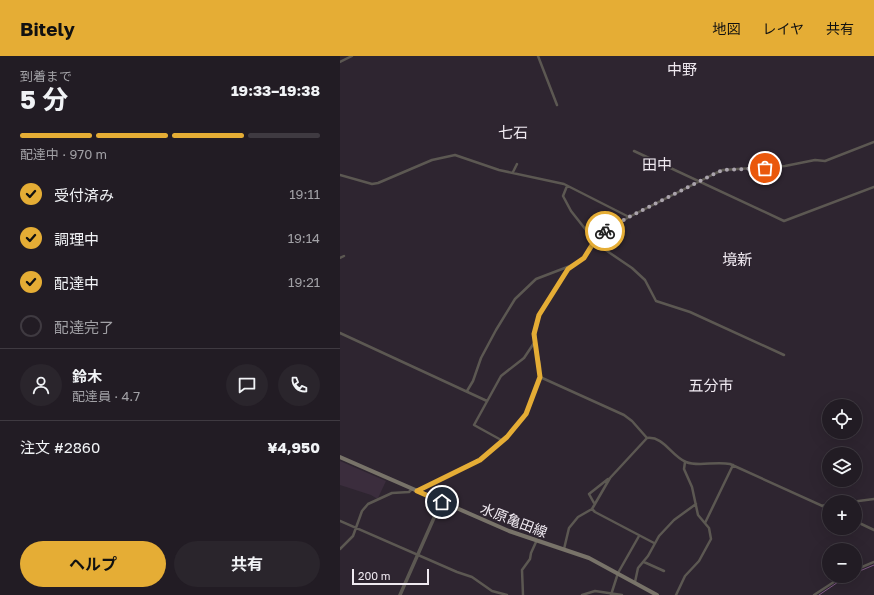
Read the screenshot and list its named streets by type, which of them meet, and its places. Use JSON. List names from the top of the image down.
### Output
{
  "streets": {
    "main road": ["水原亀田線"]
  },
  "districts": [
    "中野",
    "七石",
    "田中",
    "境新",
    "五分市"
  ],
  "scale_bar": "200 m",
  "page": {
    "header": "Bitely",
    "nav": ["地図", "レイヤ", "共有"],
    "heading": ["5 分", "到着まで", "19:33–19:38"],
    "panel": [
      "鈴木",
      "配達員 · 4.7",
      "注文 #2860",
      "¥4,950"
    ],
    "bar": "配達中 · 970 m",
    "list": [
      ["受付済み", "19:11"],
      ["調理中", "19:14"],
      ["配達中", "19:21"],
      "配達完了"
    ],
    "map_buttons": ["+", "−"],
    "buttons": ["ヘルプ", "共有"],
    "scale": "200 m"
  }
}
